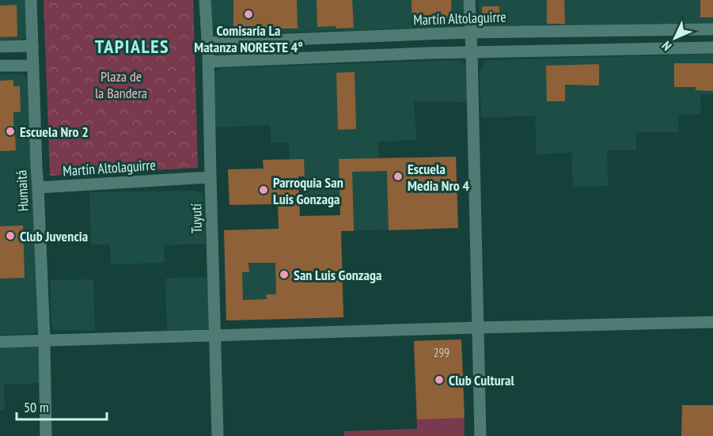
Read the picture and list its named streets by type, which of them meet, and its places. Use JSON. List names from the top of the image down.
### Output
{
  "streets": {
    "street": ["Martín Altolaguirre", "Humaitá", "Tuyutí"]
  },
  "crossings": [
    ["Martín Altolaguirre", "Humaitá"],
    ["Martín Altolaguirre", "Tuyutí"]
  ],
  "districts": ["TAPIALES"],
  "parks": ["Plaza de la Bandera"],
  "places": [
    "Comisaría La Matanza NORESTE 4°",
    "Escuela Nro 2",
    "Escuela Media Nro 4",
    "Parroquia San Luis Gonzaga",
    "Club Juvencia",
    "San Luis Gonzaga",
    "Club Cultural"
  ],
  "house_numbers": ["299"],
  "scale_bar": "50 m",
  "north": "bottom left"
}
